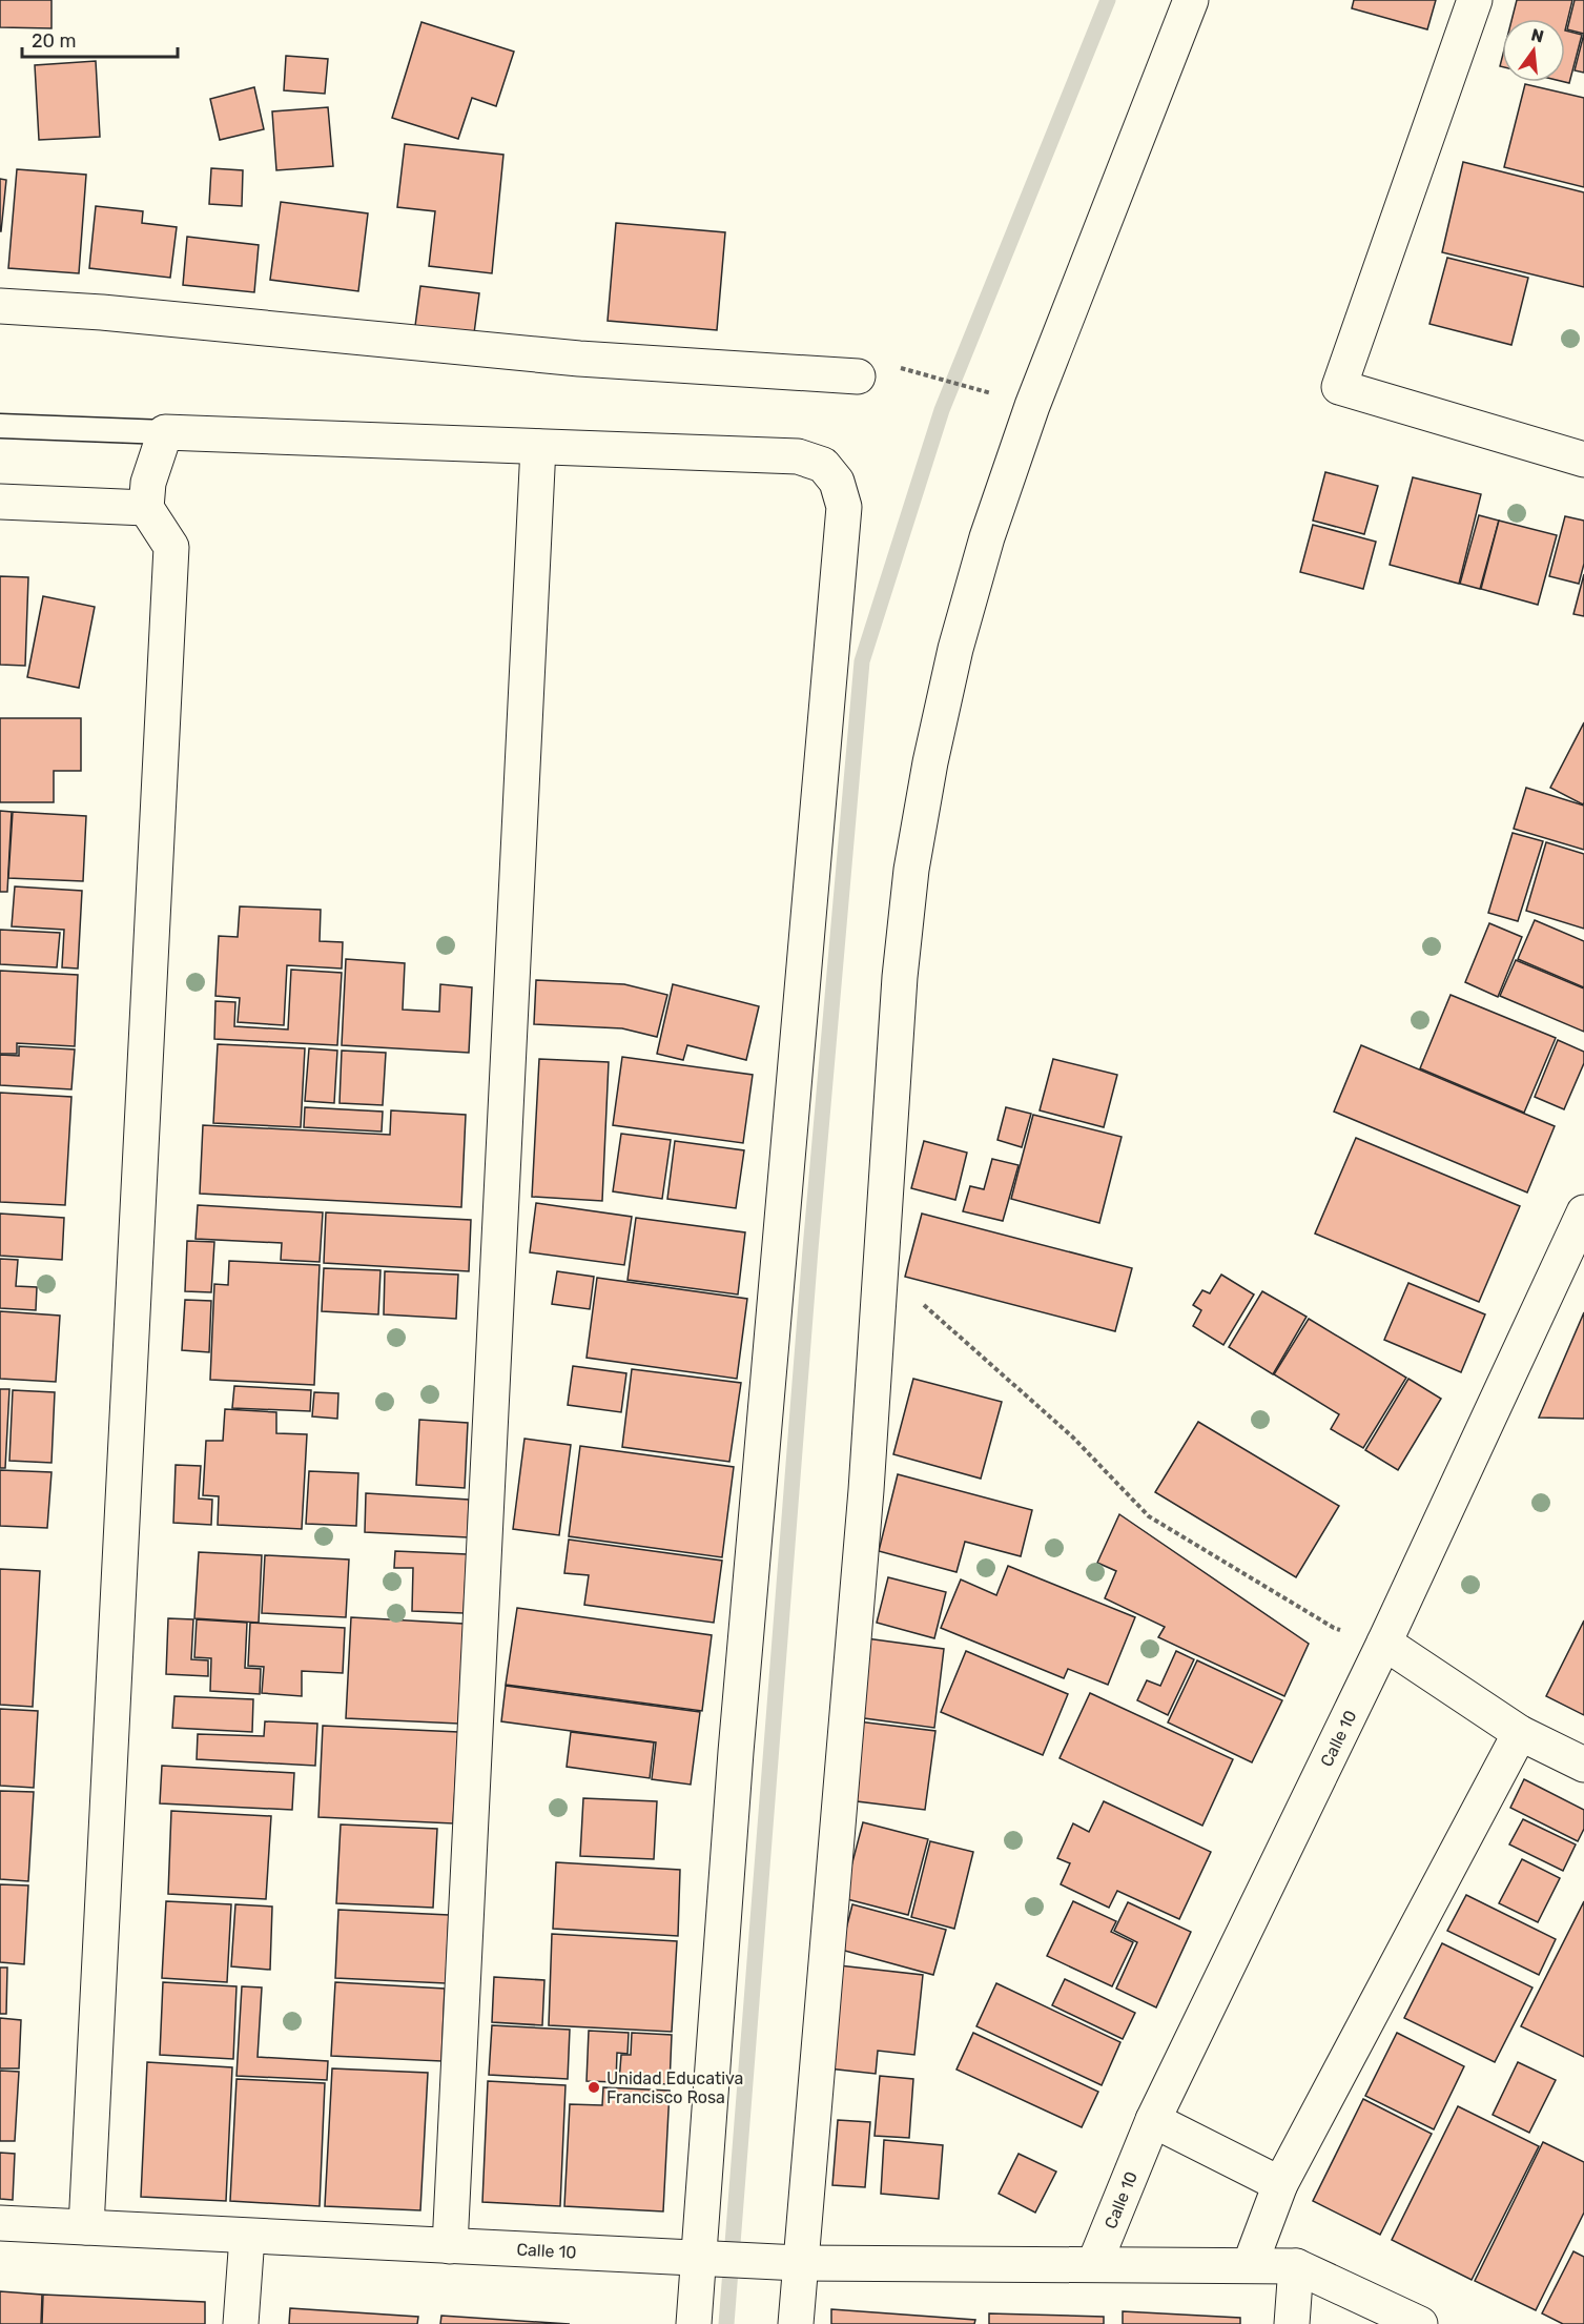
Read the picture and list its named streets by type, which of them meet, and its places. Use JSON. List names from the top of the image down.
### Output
{
  "streets": {
    "street": ["Calle 10"]
  },
  "places": ["Unidad Educativa Francisco Rosa"],
  "scale_bar": "20 m",
  "north": "top"
}
